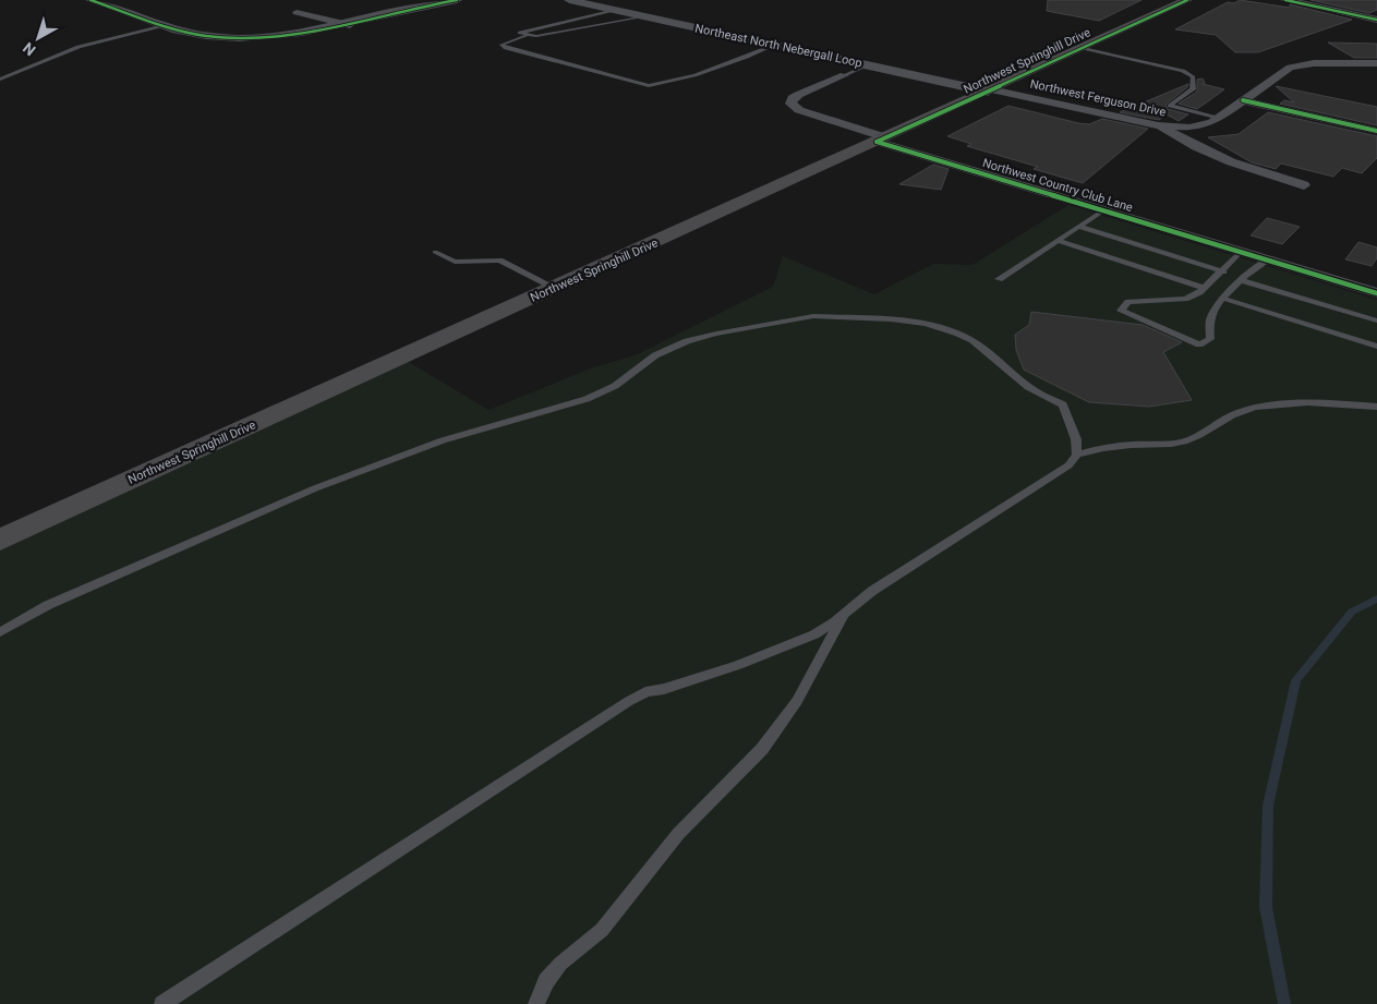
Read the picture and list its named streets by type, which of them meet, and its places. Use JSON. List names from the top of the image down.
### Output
{
  "streets": {
    "main road": ["Northwest Springhill Drive"],
    "street": ["Northeast North Nebergall Loop", "Northwest Ferguson Drive", "Northwest Country Club Lane"]
  },
  "crossings": [
    ["Northeast North Nebergall Loop", "Northwest Springhill Drive"],
    ["Northeast North Nebergall Loop", "Northwest Ferguson Drive"],
    ["Northwest Springhill Drive", "Northwest Ferguson Drive"],
    ["Northwest Springhill Drive", "Northwest Country Club Lane"]
  ],
  "north": "bottom left"
}
